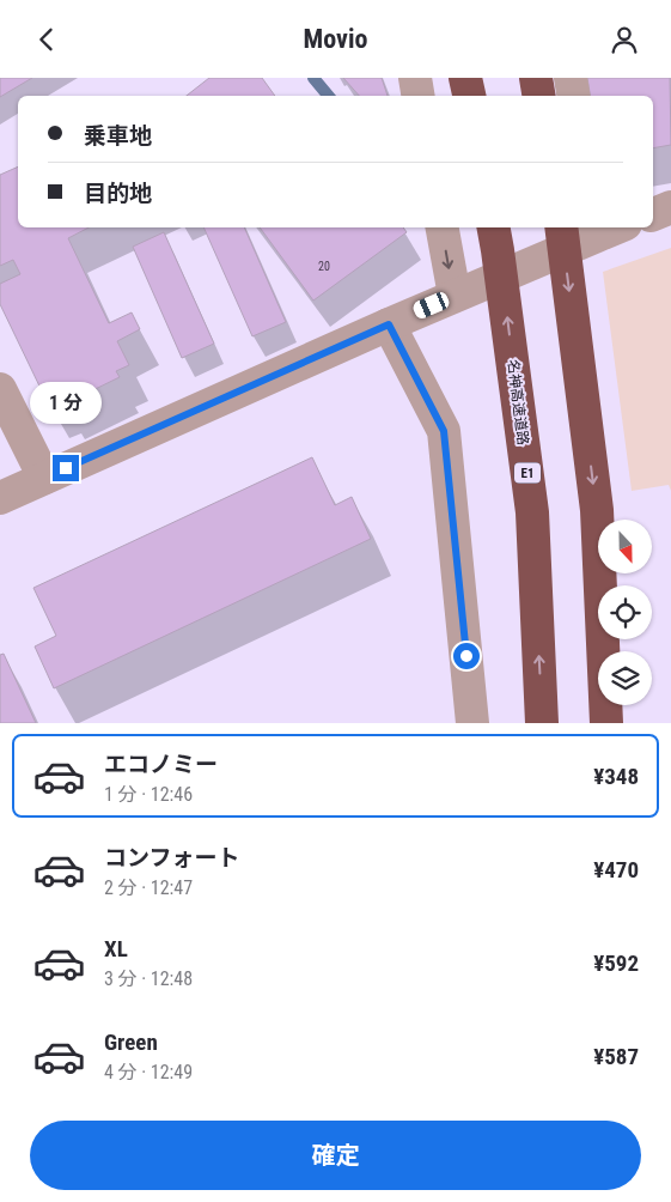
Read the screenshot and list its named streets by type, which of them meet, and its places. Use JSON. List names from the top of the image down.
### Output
{
  "streets": {
    "highway": ["名神高速道路", "E1"]
  },
  "house_numbers": ["20"],
  "north": "bottom",
  "page": {
    "header": "Movio",
    "banner": ["乗車地", "目的地"],
    "bubble": "1 分",
    "list": [
      {
        "name": "エコノミー",
        "note": "1 分 · 12:46",
        "value": "¥348"
      },
      {
        "name": "コンフォート",
        "note": "2 分 · 12:47",
        "value": "¥470"
      },
      {
        "name": "XL",
        "note": "3 分 · 12:48",
        "value": "¥592"
      },
      {
        "name": "Green",
        "note": "4 分 · 12:49",
        "value": "¥587"
      }
    ],
    "buttons": "確定"
  }
}
